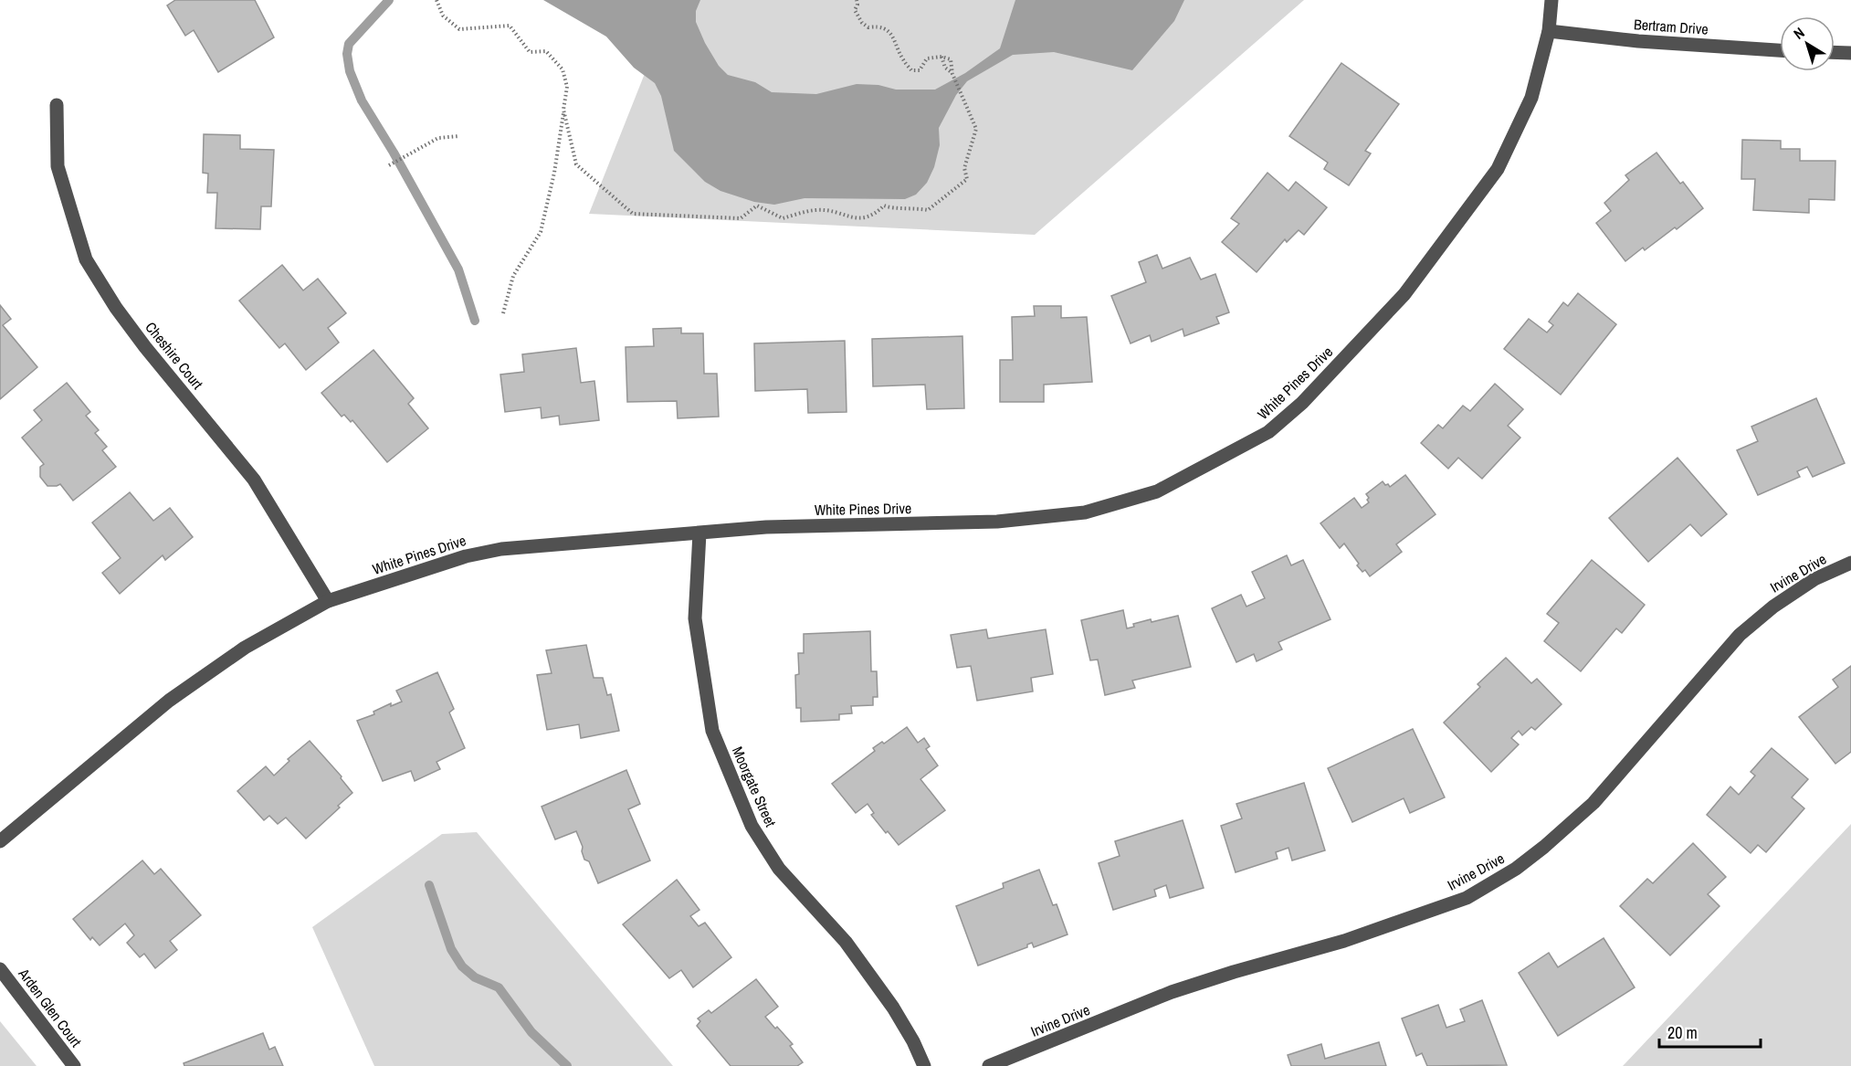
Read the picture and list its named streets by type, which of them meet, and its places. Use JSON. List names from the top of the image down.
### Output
{
  "streets": {
    "street": [
      "Bertram Drive",
      "Cheshire Court",
      "White Pines Drive",
      "Irvine Drive",
      "Moorgate Street",
      "Arden Glen Court"
    ]
  },
  "crossings": [
    ["Bertram Drive", "White Pines Drive"],
    ["Cheshire Court", "White Pines Drive"],
    ["White Pines Drive", "Moorgate Street"]
  ],
  "scale_bar": "20 m",
  "north": "top left"
}
